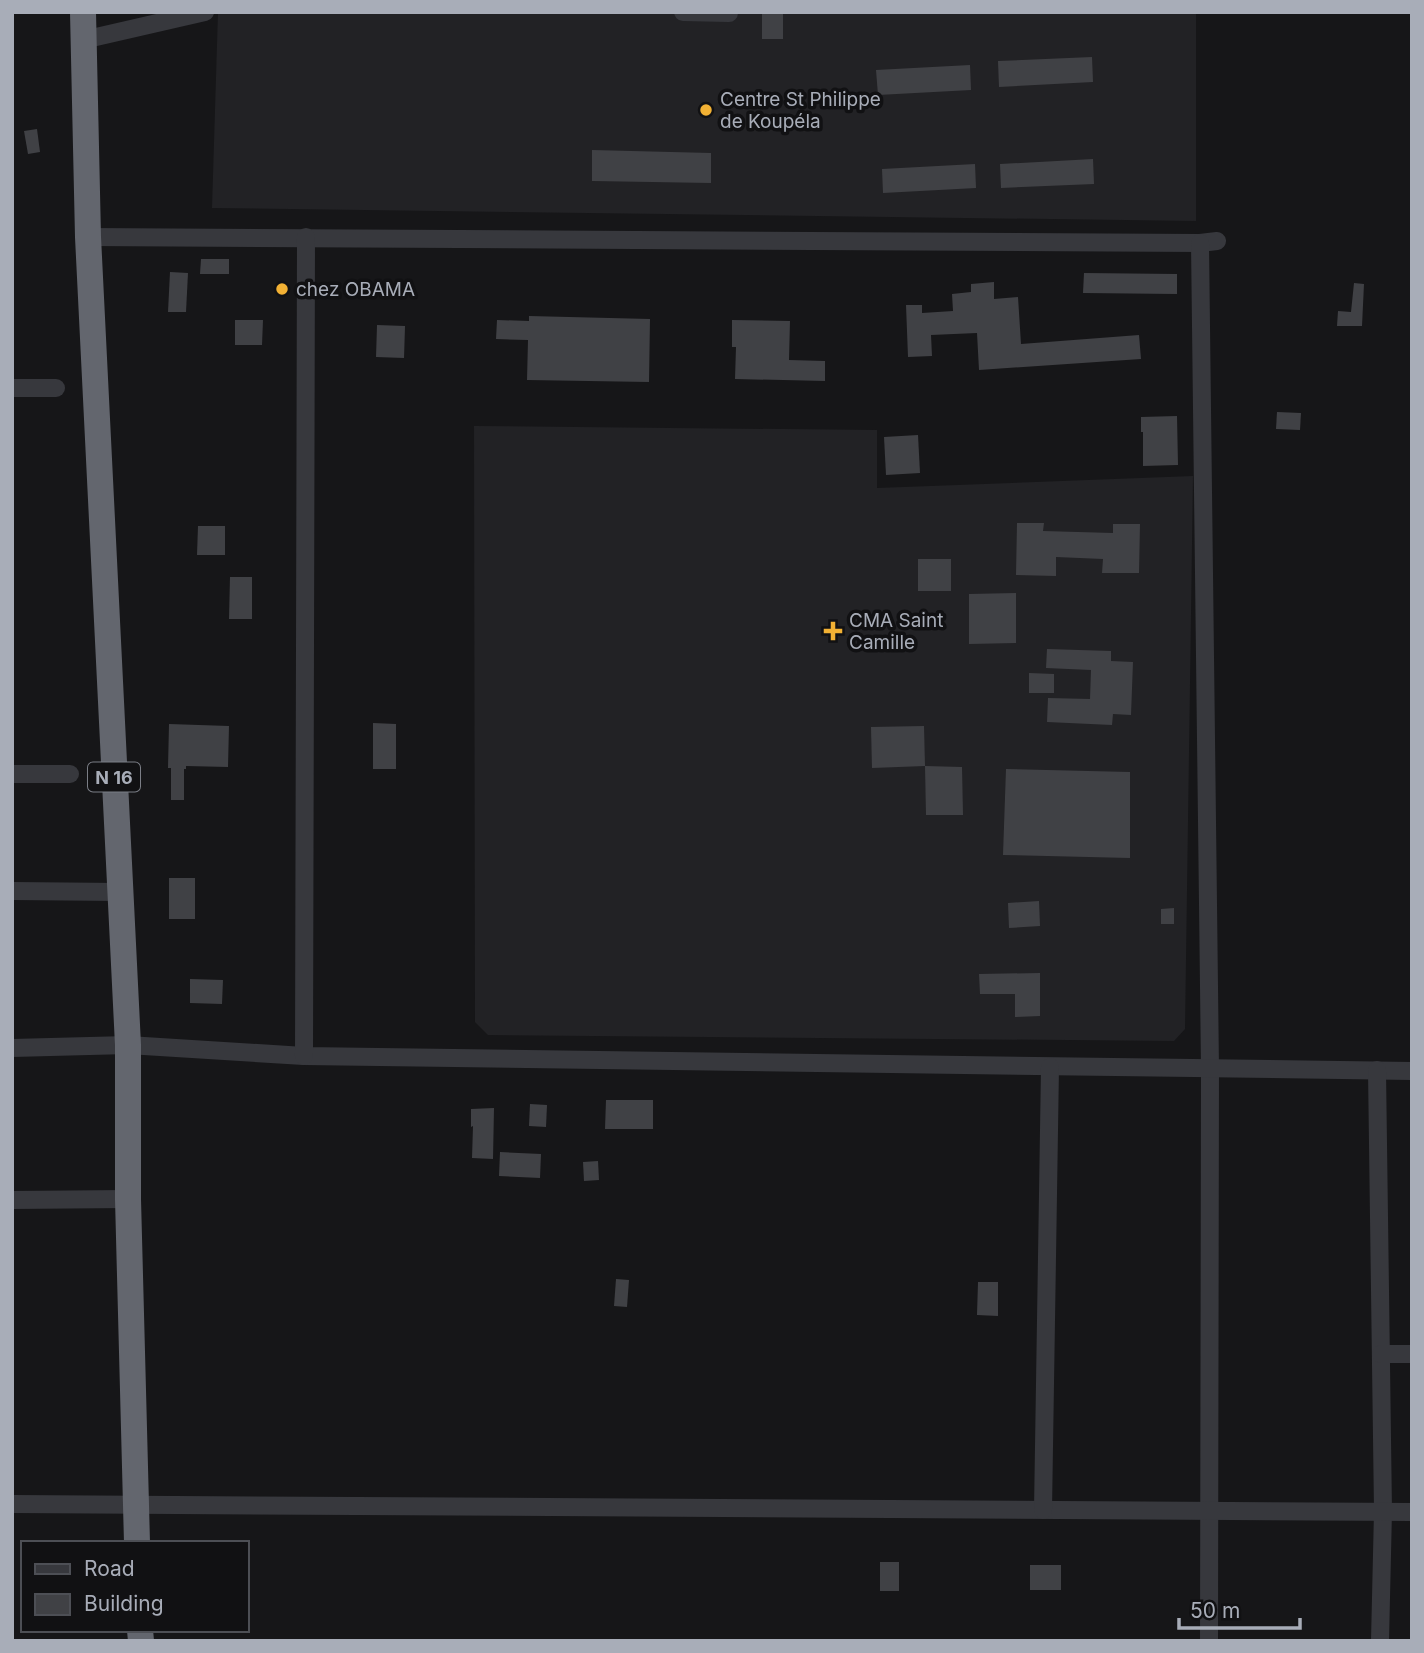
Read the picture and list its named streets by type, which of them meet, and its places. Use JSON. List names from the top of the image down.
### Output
{
  "streets": {
    "highway": ["N 16"]
  },
  "places": {
    "other": ["Centre St Philippe de Koupéla", "chez OBAMA"],
    "health": ["CMA Saint Camille"]
  },
  "legend": ["Road", "Building"],
  "scale_bar": "50 m"
}
